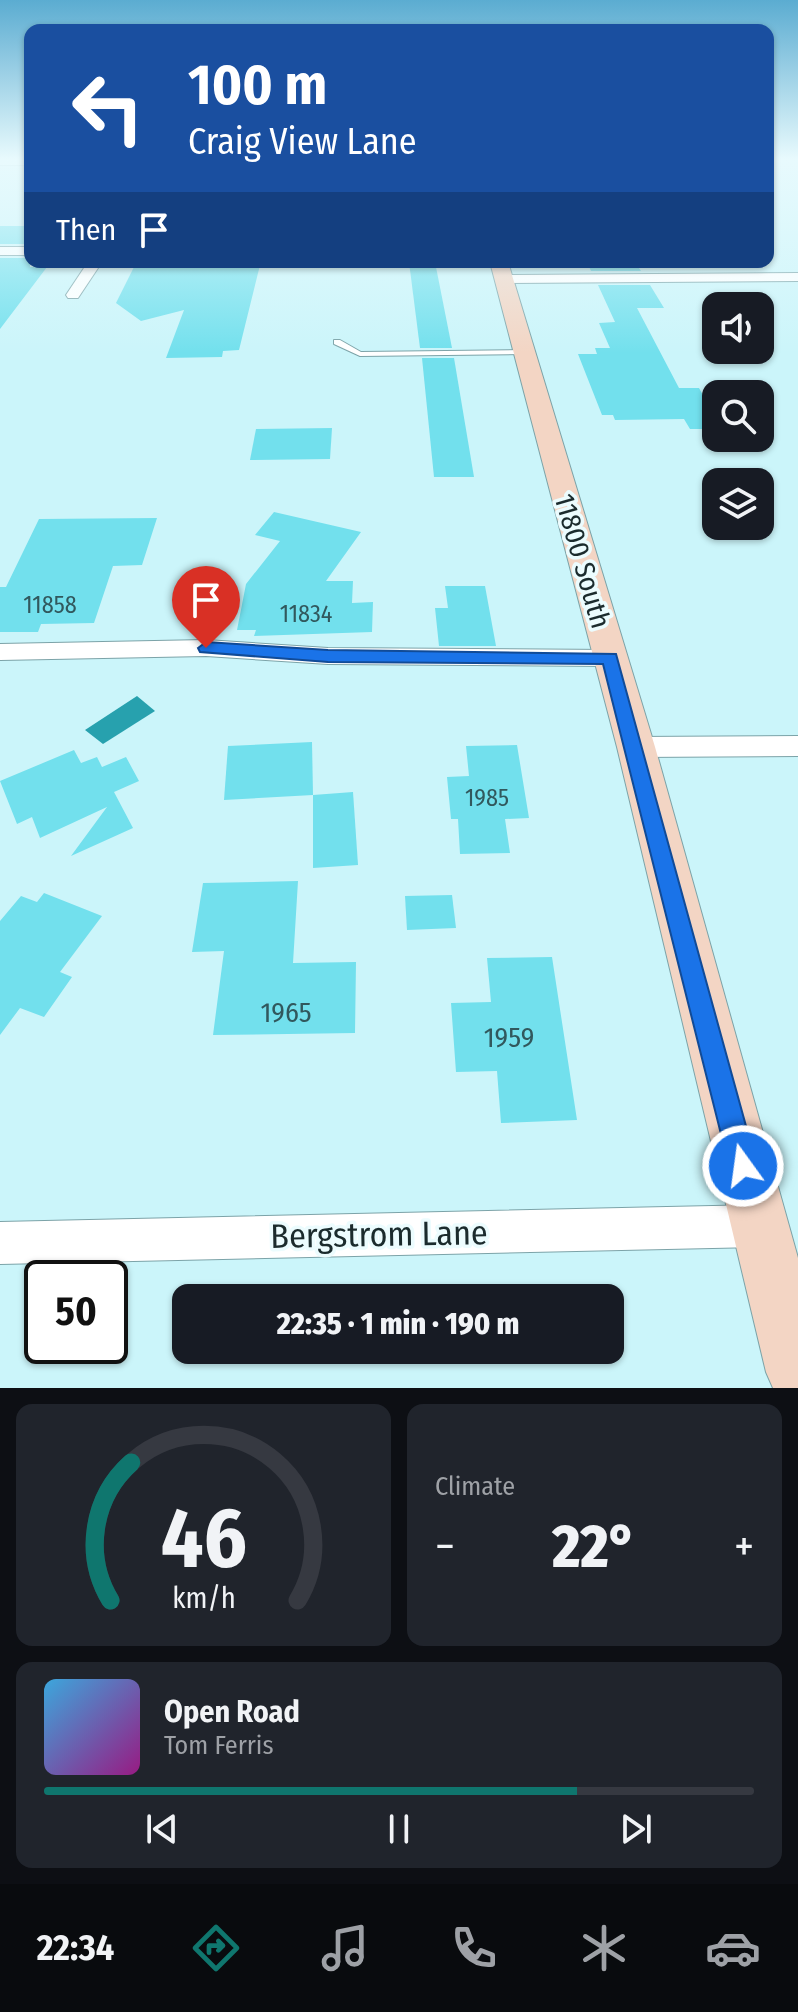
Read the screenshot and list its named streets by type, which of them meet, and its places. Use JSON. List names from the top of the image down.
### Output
{
  "streets": {
    "main road": ["11800 South"],
    "street": ["Bergstrom Lane"]
  },
  "crossings": [
    ["11800 South", "Bergstrom Lane"]
  ],
  "house_numbers": [
    "11858",
    "11834",
    "1985",
    "1965",
    "1959"
  ],
  "page": {
    "turn": ["100 m", "Craig View Lane"],
    "then": "Then",
    "limit": "50",
    "trip": "22:35 · 1 min · 190 m",
    "tile": "Climate",
    "heat": ["−", "22°", "+"],
    "song": ["Open Road", "Tom Ferris"],
    "tabs": "22:34",
    "gauge": ["46", "km/h"]
  }
}
